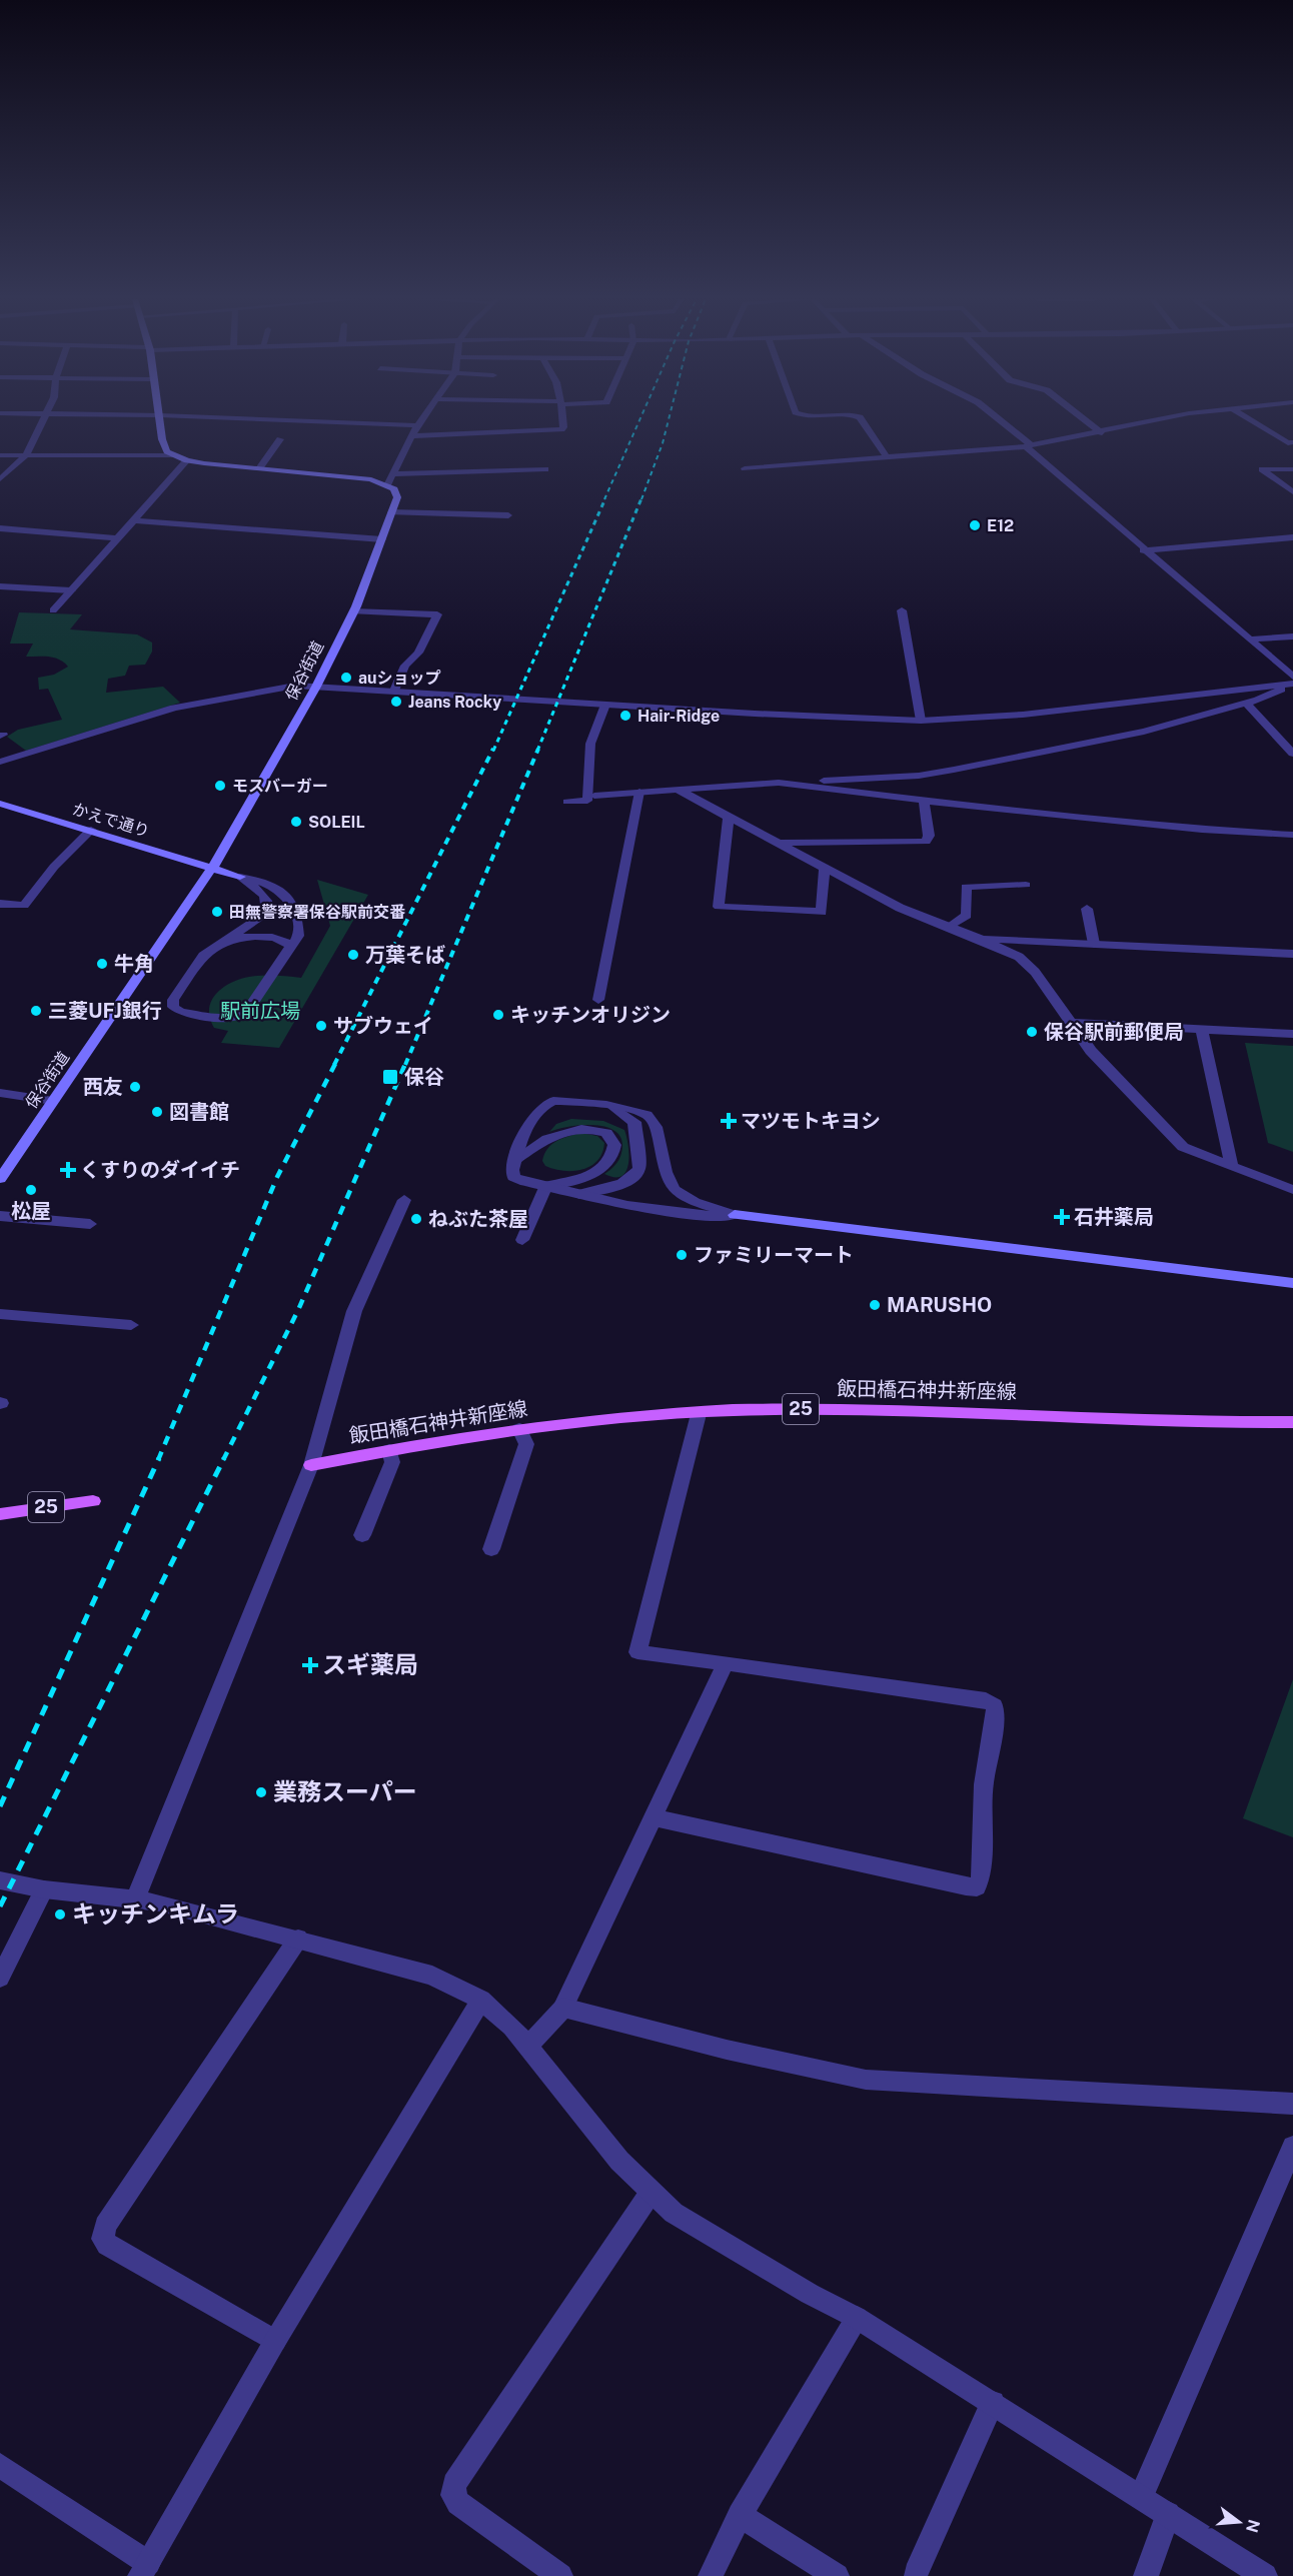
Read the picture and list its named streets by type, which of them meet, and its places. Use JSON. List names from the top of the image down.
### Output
{
  "streets": {
    "main road": [
      "保谷街道",
      "かえで通り",
      "飯田橋石神井新座線",
      "25"
    ]
  },
  "crossings": [
    ["保谷街道", "かえで通り"]
  ],
  "parks": ["駅前広場"],
  "places": {
    "other": [
      "E12",
      "auショップ",
      "Jeans Rocky",
      "Hair-Ridge",
      "モスバーガー",
      "SOLEIL",
      "田無警察署保谷駅前交番",
      "万葉そば",
      "牛角",
      "三菱UFJ銀行",
      "キッチンオリジン",
      "サブウェイ",
      "保谷駅前郵便局",
      "西友",
      "図書館",
      "松屋",
      "ねぶた茶屋",
      "ファミリーマート",
      "MARUSHO",
      "業務スーパー",
      "キッチンキムラ"
    ],
    "transit": ["保谷"],
    "health": [
      "マツモトキヨシ",
      "くすりのダイイチ",
      "石井薬局",
      "スギ薬局"
    ]
  },
  "north": "right"
}
